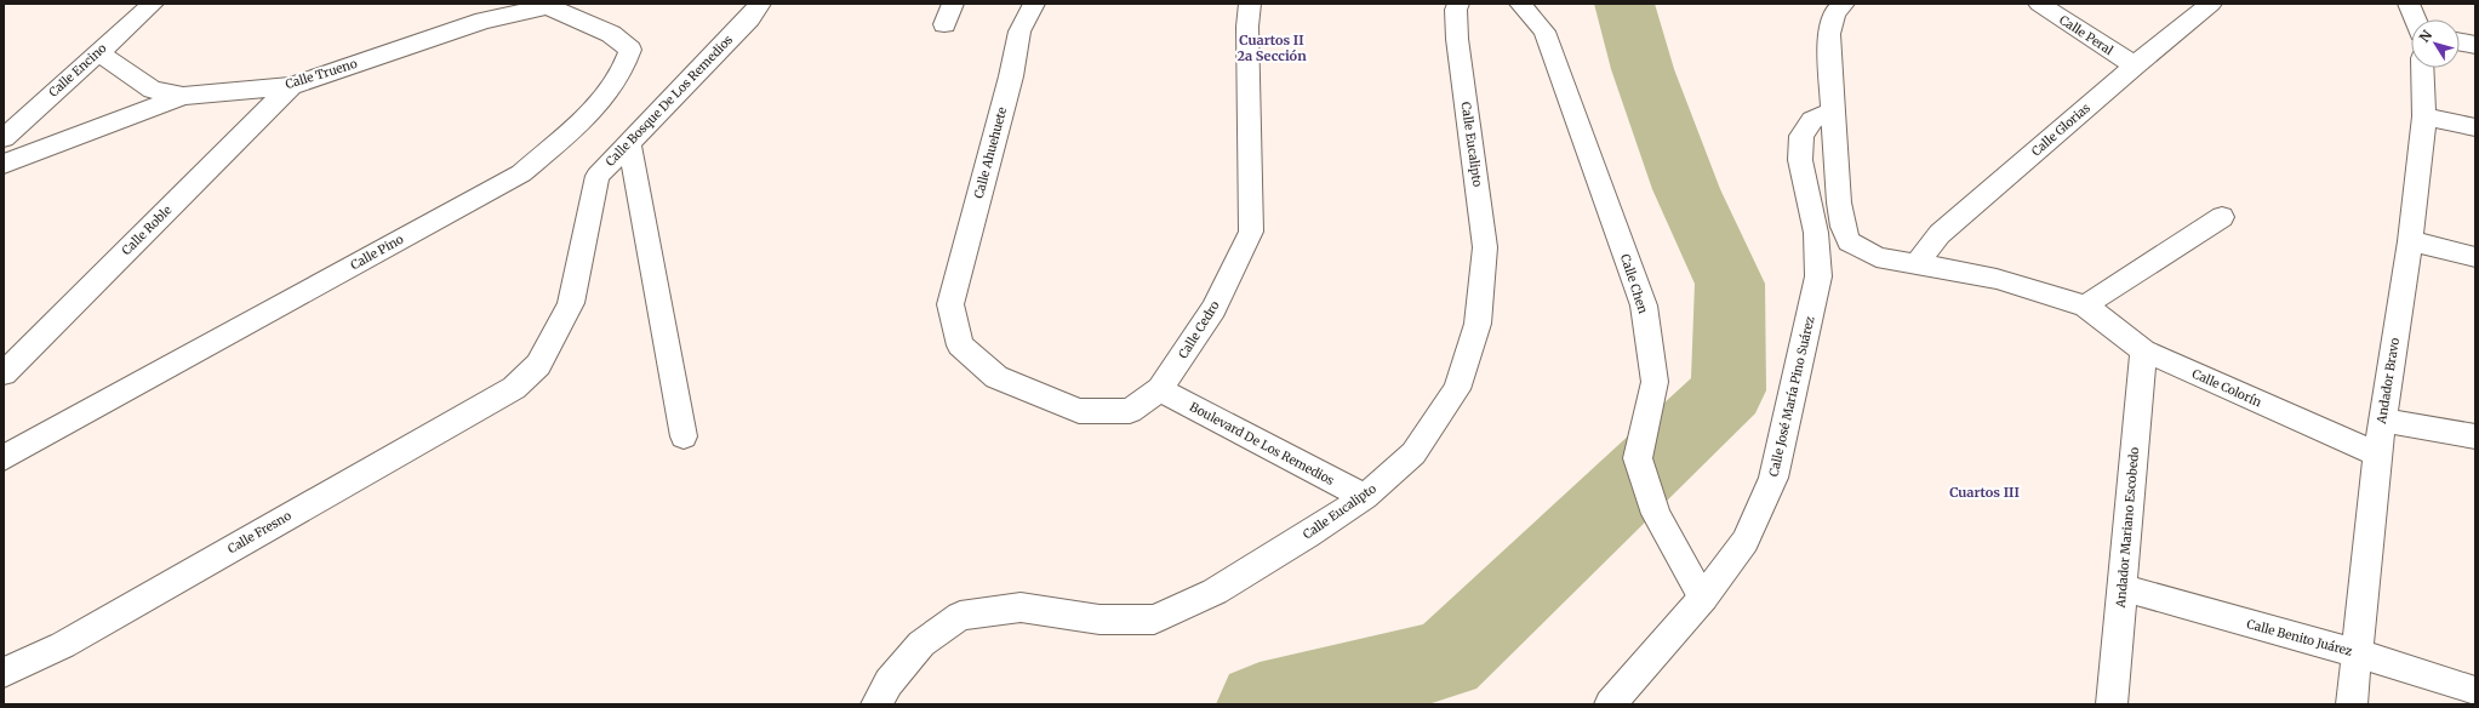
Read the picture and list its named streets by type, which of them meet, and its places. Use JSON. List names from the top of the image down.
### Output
{
  "streets": {
    "street": [
      "Calle Peral",
      "Calle Encino",
      "Calle Trueno",
      "Calle Bosque De Los Remedios",
      "Calle Glorias",
      "Calle Eucalipto",
      "Calle Ahuehuete",
      "Calle Roble",
      "Calle Pino",
      "Calle Chen",
      "Calle Cedro",
      "Andador Bravo",
      "Calle Colorín",
      "Calle José María Pino Suárez",
      "Boulevard De Los Remedios",
      "Andador Mariano Escobedo",
      "Calle Fresno",
      "Calle Benito Juárez"
    ]
  },
  "crossings": [
    ["Calle Peral", "Calle Glorias"],
    ["Calle Encino", "Calle Trueno"],
    ["Calle Trueno", "Calle Roble"],
    ["Calle Trueno", "Calle Pino"],
    ["Calle Bosque De Los Remedios", "Calle Fresno"],
    ["Calle Glorias", "Calle Colorín"],
    ["Calle Eucalipto", "Boulevard De Los Remedios"],
    ["Calle Ahuehuete", "Calle Cedro"],
    ["Calle Chen", "Calle José María Pino Suárez"],
    ["Calle Cedro", "Boulevard De Los Remedios"],
    ["Andador Bravo", "Calle Colorín"],
    ["Andador Bravo", "Calle Benito Juárez"],
    ["Calle Colorín", "Calle José María Pino Suárez"],
    ["Calle Colorín", "Andador Mariano Escobedo"],
    ["Andador Mariano Escobedo", "Calle Benito Juárez"]
  ],
  "districts": ["Cuartos II 2a Sección", "Cuartos III"],
  "north": "top left"
}
